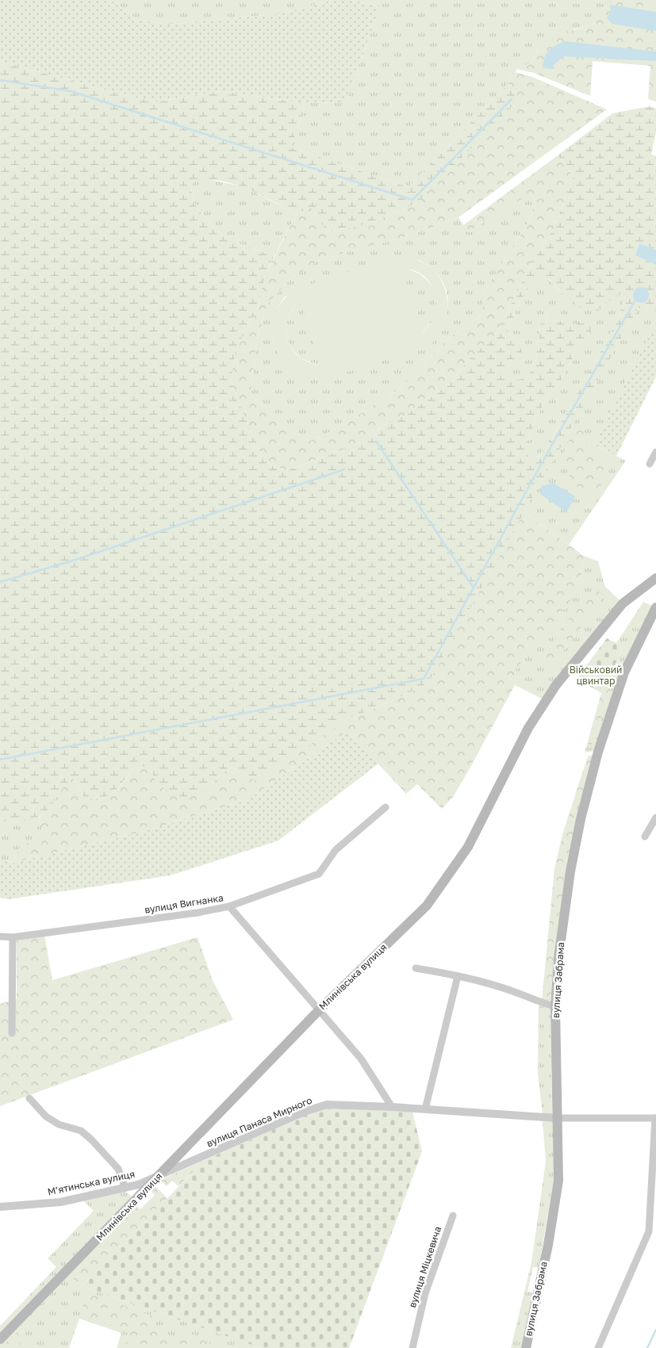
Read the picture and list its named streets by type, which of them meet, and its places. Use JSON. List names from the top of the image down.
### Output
{
  "streets": {
    "main road": ["Млинівська вулиця", "вулиця Забрама"],
    "street": [
      "вулиця Вигнанка",
      "вулиця Панаса Мирного",
      "Мʼятинська вулиця",
      "вулиця Міцкевича"
    ]
  },
  "crossings": [
    ["Млинівська вулиця", "вулиця Панаса Мирного"],
    ["Млинівська вулиця", "Мʼятинська вулиця"],
    ["вулиця Забрама", "вулиця Панаса Мирного"],
    ["вулиця Панаса Мирного", "Мʼятинська вулиця"]
  ],
  "parks": ["Військовий цвинтар"]
}
